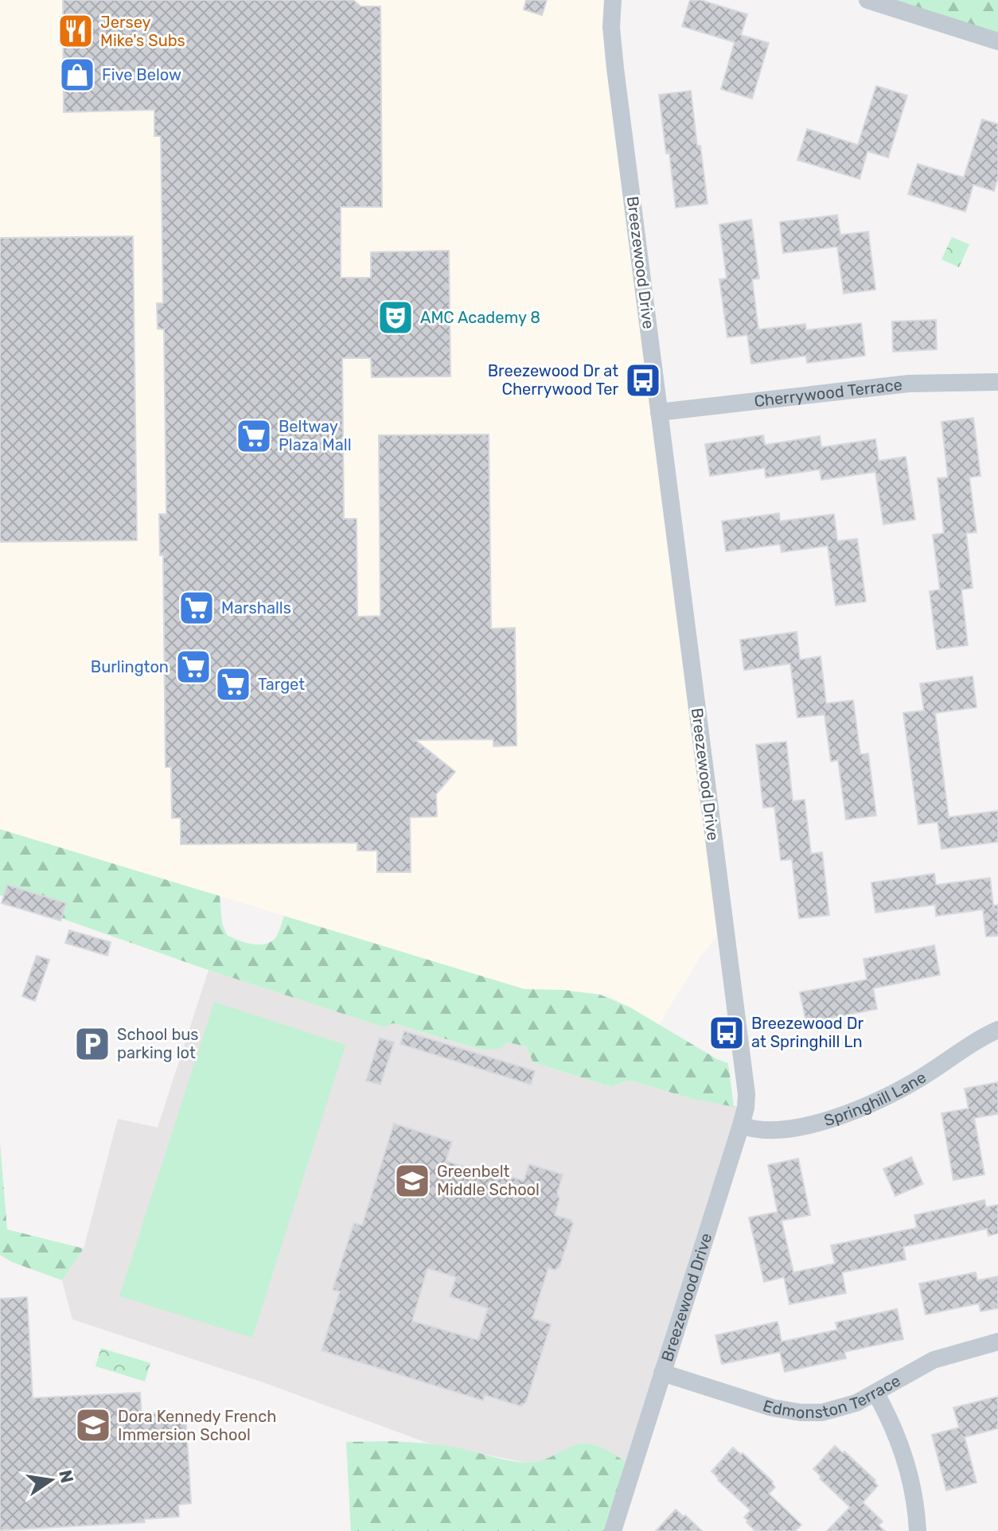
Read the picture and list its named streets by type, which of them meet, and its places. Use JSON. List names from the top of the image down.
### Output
{
  "streets": {
    "street": [
      "Breezewood Drive",
      "Cherrywood Terrace",
      "Springhill Lane",
      "Edmonston Terrace"
    ]
  },
  "crossings": [
    ["Breezewood Drive", "Cherrywood Terrace"],
    ["Breezewood Drive", "Springhill Lane"],
    ["Breezewood Drive", "Edmonston Terrace"]
  ],
  "places": {
    "restaurant": ["Jersey Mike's Subs"],
    "shop": ["Five Below"],
    "theatre": ["AMC Academy 8"],
    "bus stop": ["Breezewood Dr at Cherrywood Ter", "Breezewood Dr at Springhill Ln"],
    "supermarket": [
      "Beltway Plaza Mall",
      "Marshalls",
      "Burlington",
      "Target"
    ],
    "parking": ["School bus parking lot"],
    "school or university": ["Greenbelt Middle School", "Dora Kennedy French Immersion School"]
  },
  "north": "right"
}
